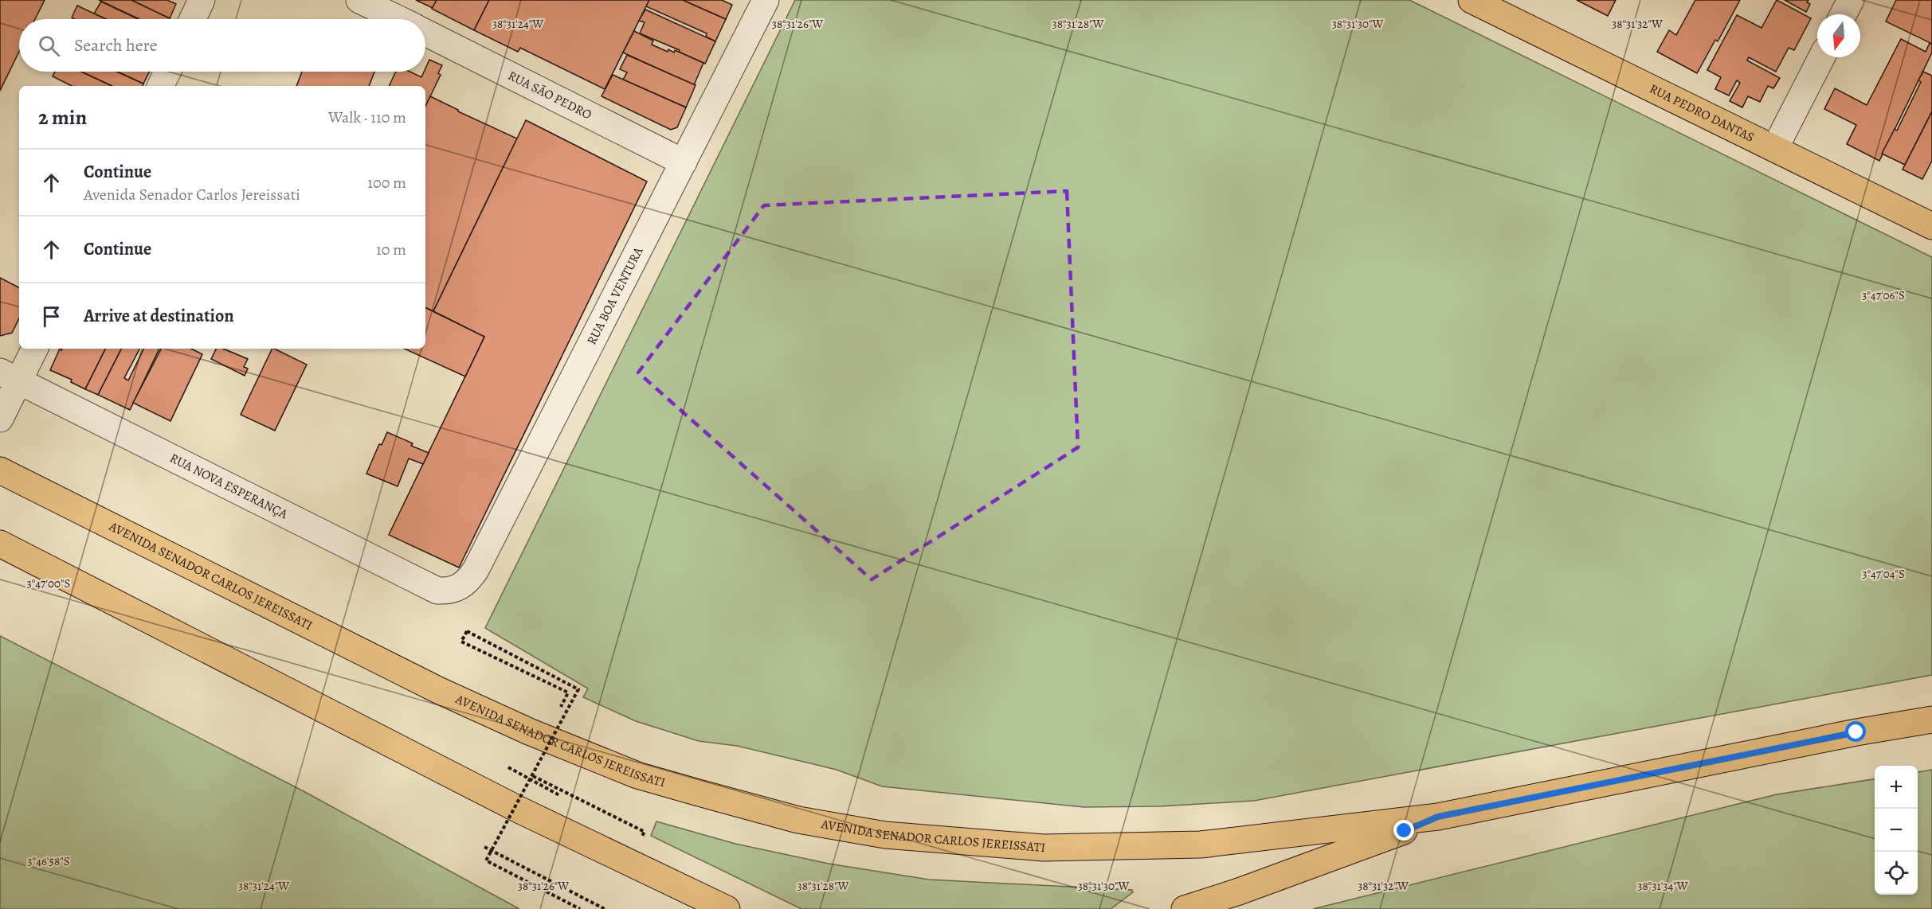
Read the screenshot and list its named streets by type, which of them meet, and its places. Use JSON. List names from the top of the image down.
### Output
{
  "streets": {
    "main road": ["RUA PEDRO DANTAS", "AVENIDA SENADOR CARLOS JEREISSATI"],
    "street": ["RUA SÃO PEDRO", "RUA BOA VENTURA", "RUA NOVA ESPERANÇA"]
  },
  "crossings": [
    ["RUA SÃO PEDRO", "RUA BOA VENTURA"],
    ["RUA BOA VENTURA", "RUA NOVA ESPERANÇA"]
  ],
  "north": "bottom",
  "page": {
    "search": "Search here",
    "heading": ["2 min", "Walk · 110 m"],
    "list": [
      ["Continue", "Avenida Senador Carlos Jereissati", "100 m"],
      ["Continue", "10 m"],
      "Arrive at destination"
    ],
    "map_buttons": ["+", "−"]
  },
  "coordinates": [
    "38°31'24\"W",
    "38°31'26\"W",
    "38°31'28\"W",
    "38°31'30\"W",
    "38°31'32\"W",
    "3°47'06\"S",
    "3°47'04\"S",
    "3°47'00\"S",
    "3°46'58\"S",
    "38°31'34\"W"
  ]
}
